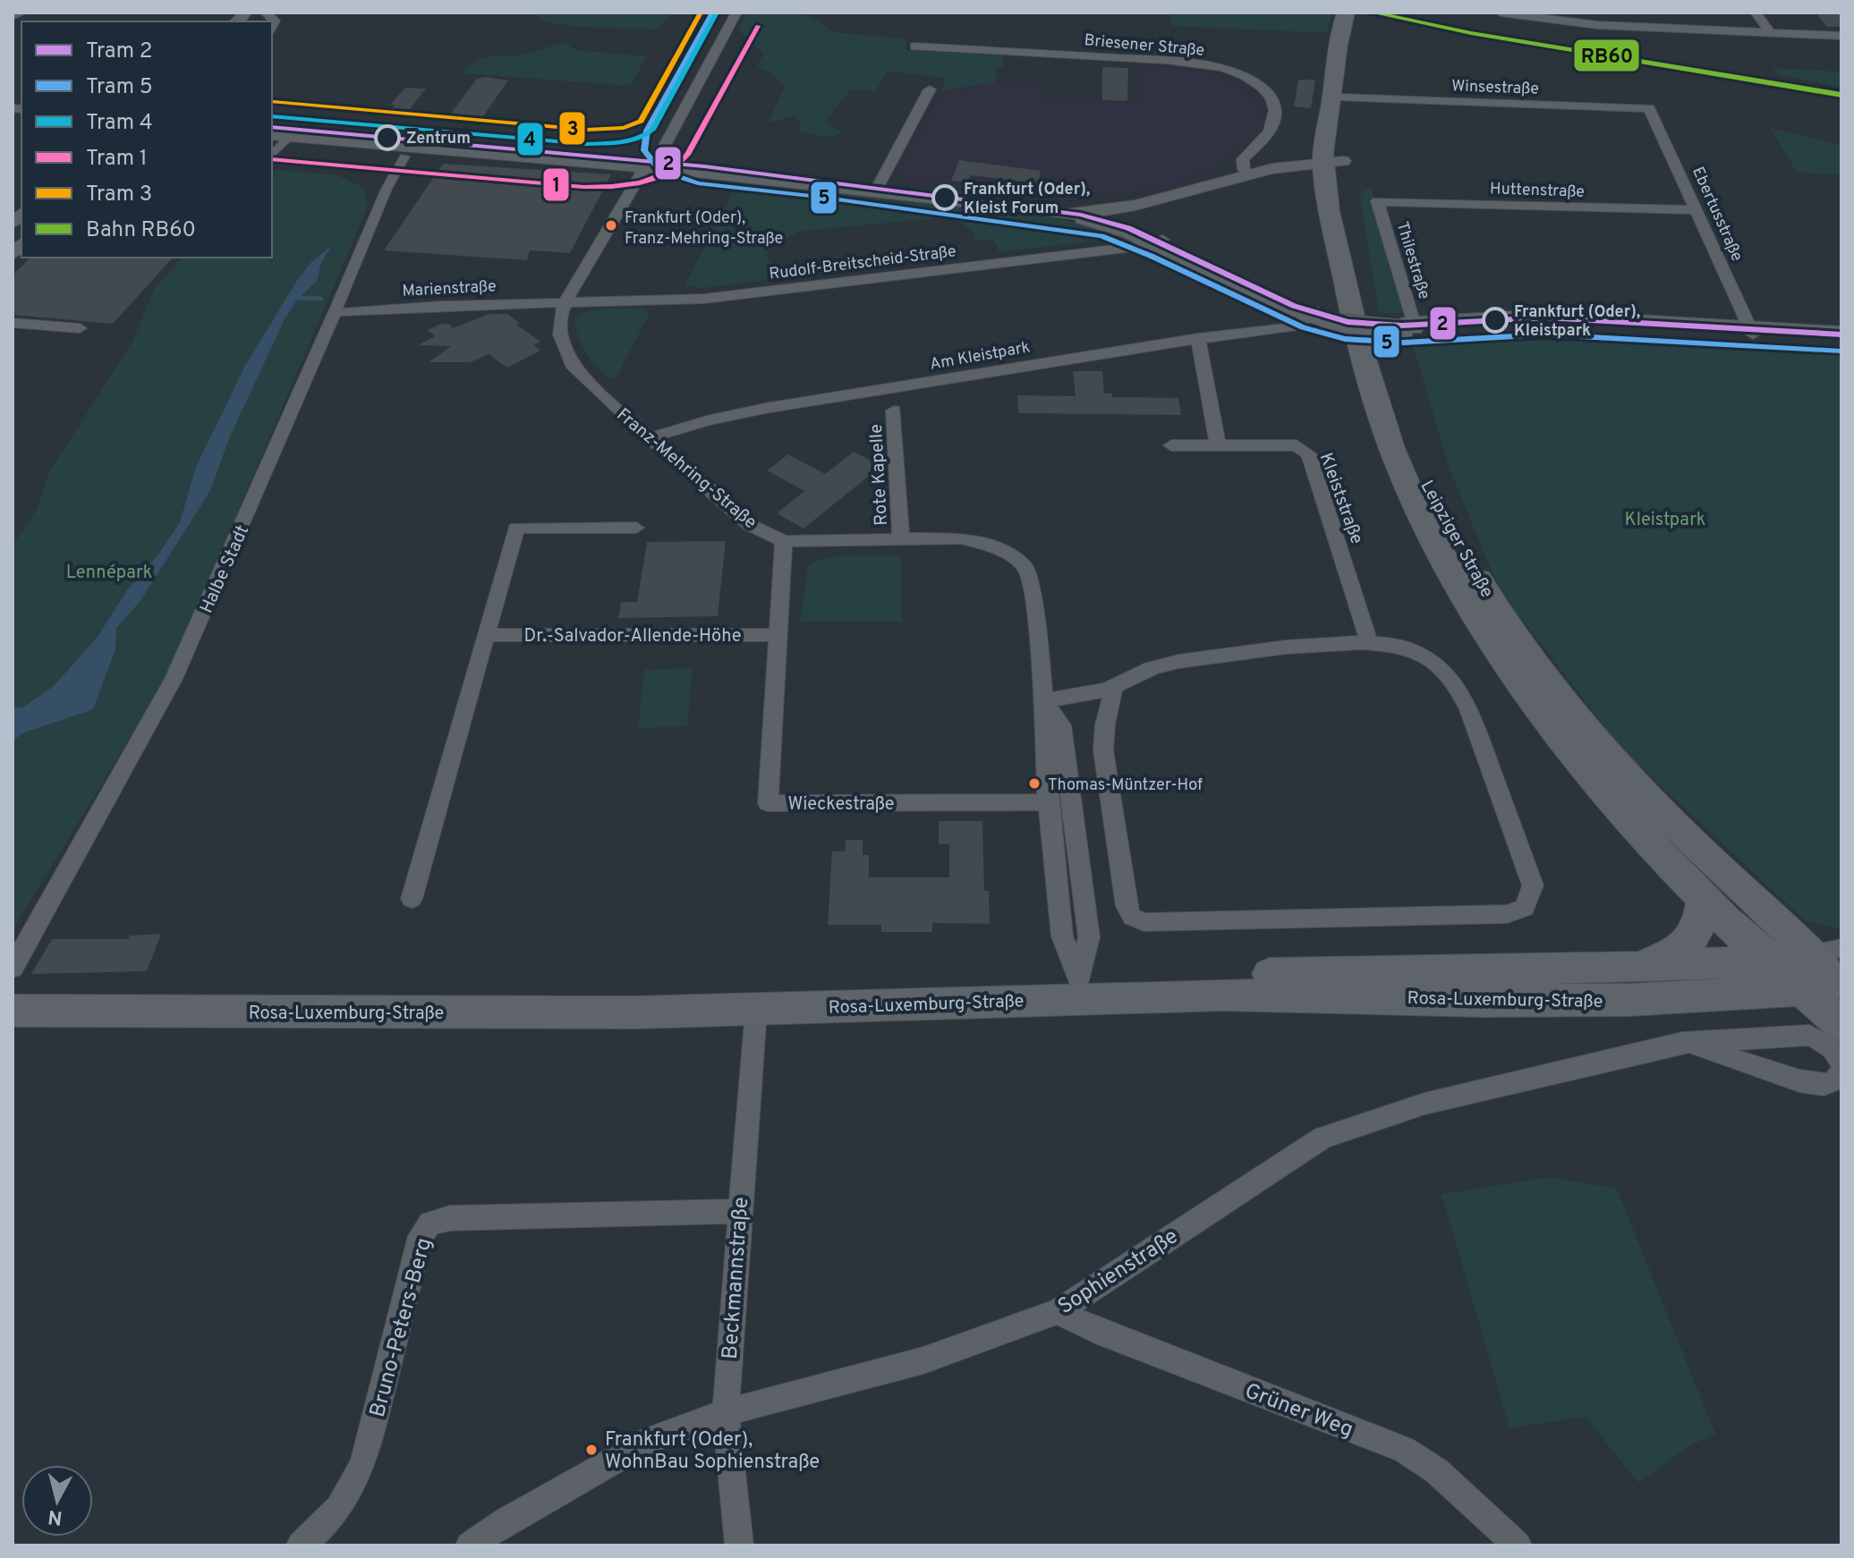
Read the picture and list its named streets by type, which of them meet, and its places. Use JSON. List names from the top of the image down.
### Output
{
  "streets": {
    "main road": ["Leipziger Straße", "Rosa-Luxemburg-Straße"],
    "street": [
      "Briesener Straße",
      "Winsestraße",
      "Huttenstraße",
      "Ebertusstraße",
      "Thilestraße",
      "Rudolf-Breitscheid-Straße",
      "Marienstraße",
      "Am Kleistpark",
      "Franz-Mehring-Straße",
      "Rote Kapelle",
      "Kleiststraße",
      "Halbe Stadt",
      "Dr.-Salvador-Allende-Höhe",
      "Wieckestraße",
      "Sophienstraße",
      "Beckmannstraße",
      "Bruno-Peters-Berg",
      "Grüner Weg"
    ]
  },
  "crossings": [
    ["Winsestraße", "Ebertusstraße"],
    ["Winsestraße", "Leipziger Straße"],
    ["Huttenstraße", "Ebertusstraße"],
    ["Huttenstraße", "Thilestraße"],
    ["Rudolf-Breitscheid-Straße", "Marienstraße"],
    ["Rudolf-Breitscheid-Straße", "Franz-Mehring-Straße"],
    ["Marienstraße", "Franz-Mehring-Straße"],
    ["Marienstraße", "Halbe Stadt"],
    ["Am Kleistpark", "Franz-Mehring-Straße"],
    ["Franz-Mehring-Straße", "Rote Kapelle"],
    ["Franz-Mehring-Straße", "Wieckestraße"],
    ["Franz-Mehring-Straße", "Rosa-Luxemburg-Straße"],
    ["Leipziger Straße", "Rosa-Luxemburg-Straße"],
    ["Dr.-Salvador-Allende-Höhe", "Wieckestraße"],
    ["Rosa-Luxemburg-Straße", "Beckmannstraße"],
    ["Sophienstraße", "Beckmannstraße"],
    ["Sophienstraße", "Grüner Weg"],
    ["Beckmannstraße", "Bruno-Peters-Berg"]
  ],
  "parks": ["Kleistpark", "Lennépark"],
  "places": [
    "Zentrum",
    "Frankfurt (Oder), Kleist Forum",
    "Frankfurt (Oder), Franz-Mehring-Straße",
    "Frankfurt (Oder), Kleistpark",
    "Thomas-Müntzer-Hof",
    "Frankfurt (Oder), WohnBau Sophienstraße"
  ],
  "lines": [
    "tram line 5",
    "tram line 4",
    "tram line 3",
    "rail line RB60",
    "tram line 1",
    "tram line 2"
  ],
  "legend": [
    "Tram 2",
    "Tram 5",
    "Tram 4",
    "Tram 1",
    "Tram 3",
    "Bahn RB60"
  ],
  "north": "bottom"
}
